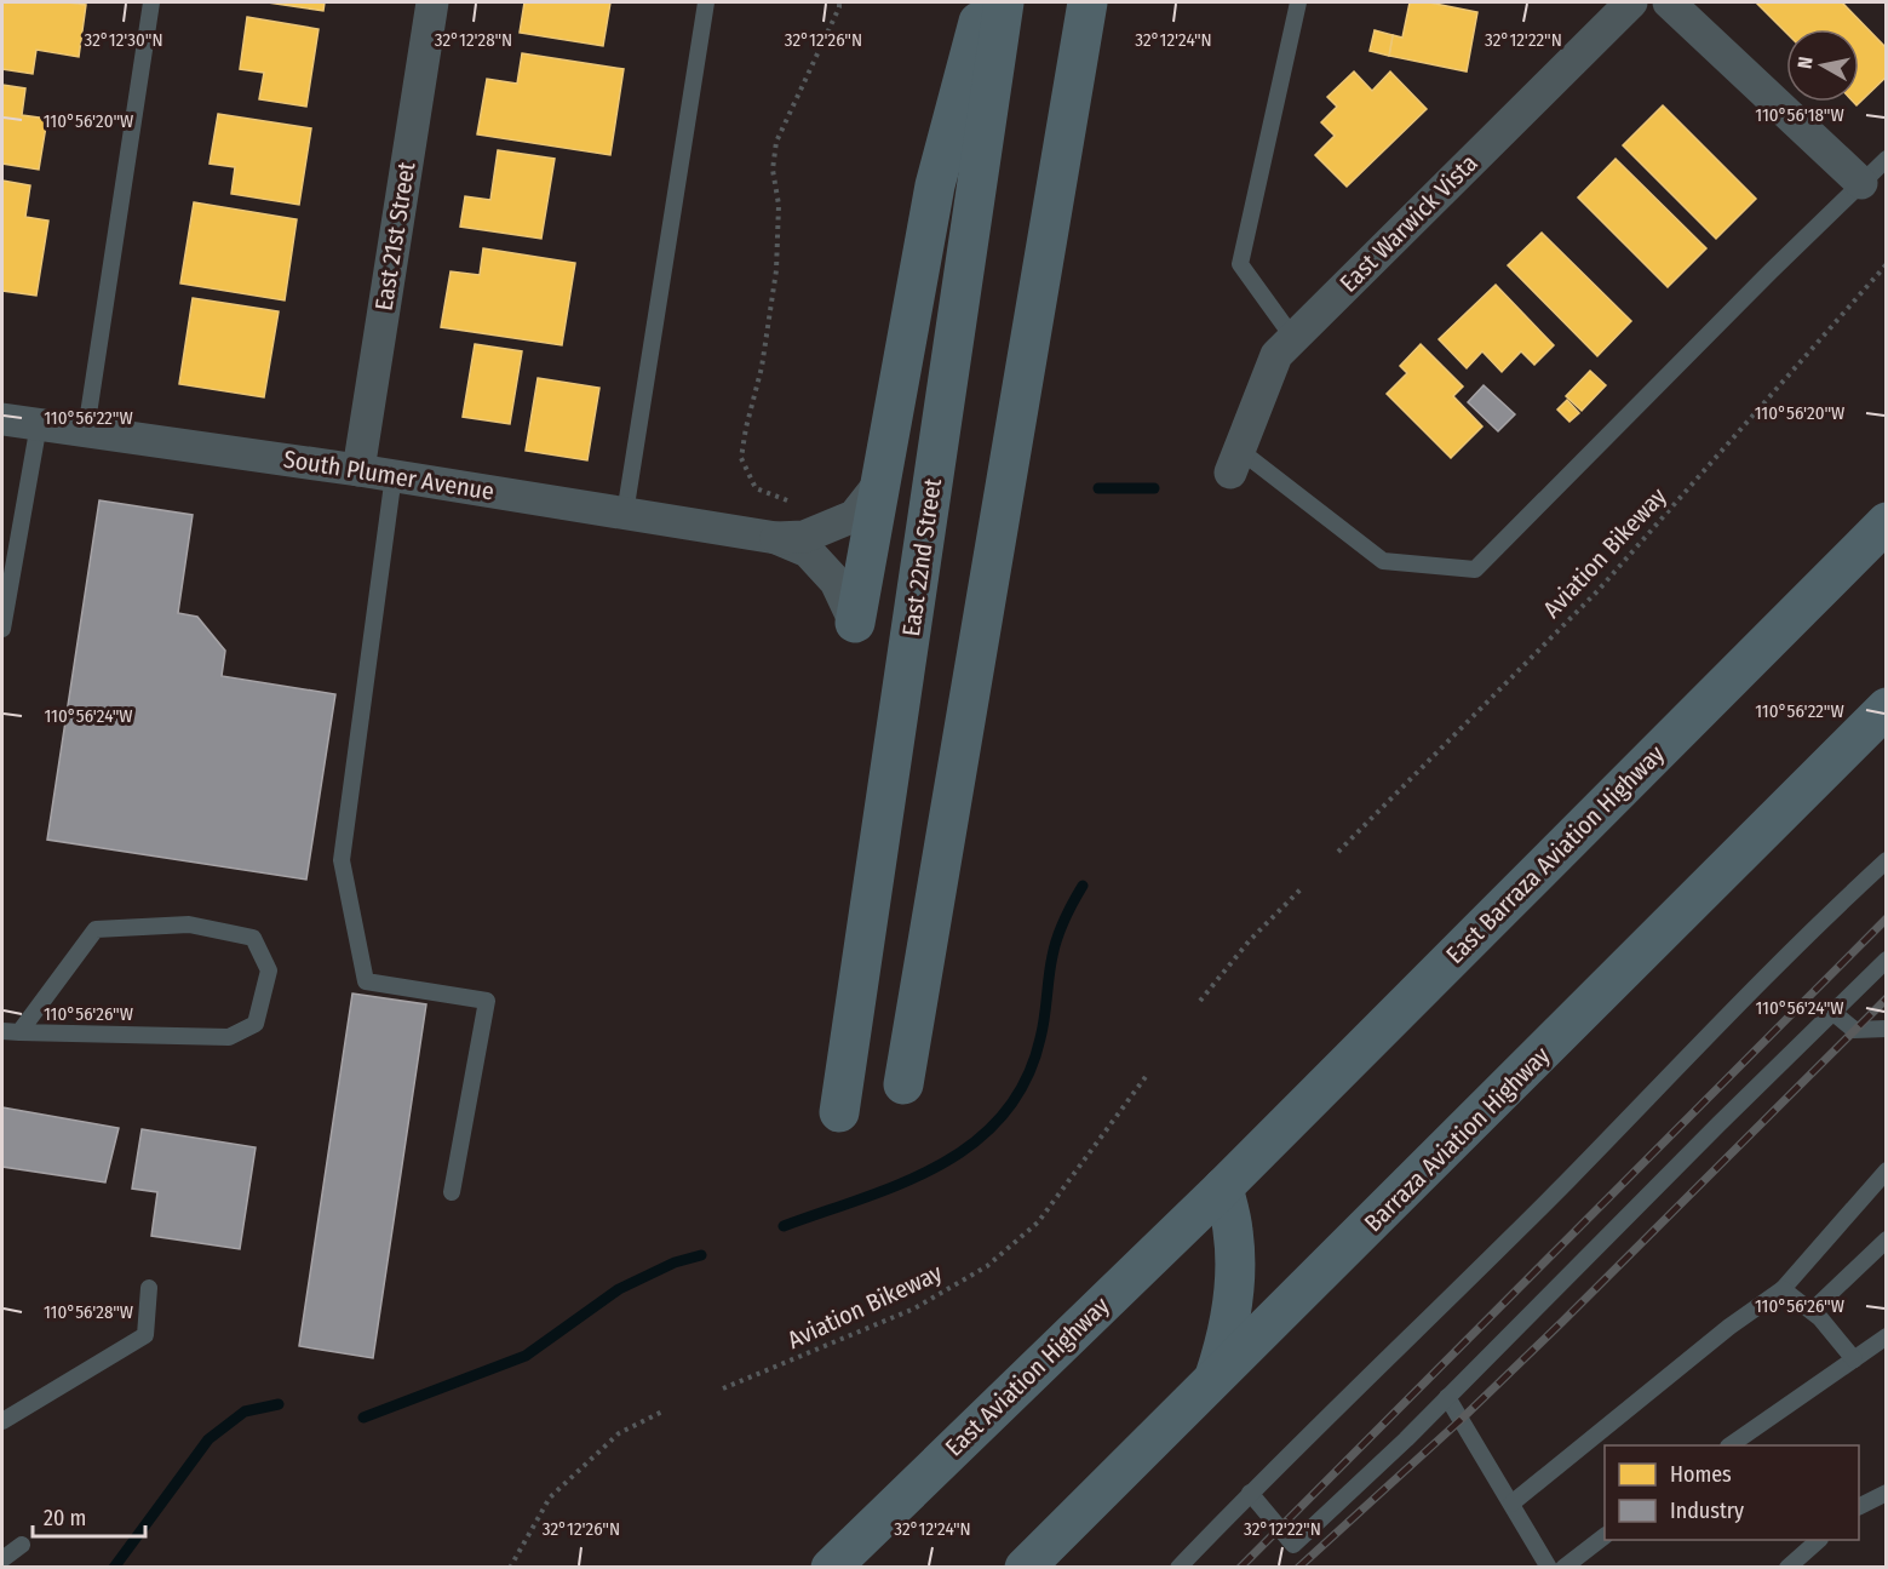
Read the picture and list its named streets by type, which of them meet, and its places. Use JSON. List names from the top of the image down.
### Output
{
  "streets": {
    "main road": [
      "East 22nd Street",
      "East Barraza Aviation Highway",
      "Barraza Aviation Highway",
      "East Aviation Highway"
    ],
    "street": ["East Warwick Vista", "East 21st Street", "South Plumer Avenue"],
    "path": ["Aviation Bikeway"]
  },
  "crossings": [
    ["East 21st Street", "South Plumer Avenue"],
    ["East Barraza Aviation Highway", "East Aviation Highway"]
  ],
  "legend": ["Homes", "Industry"],
  "scale_bar": "20 m",
  "north": "left",
  "coordinates": [
    "32°12'28\"N",
    "32°12'26\"N",
    "32°12'24\"N",
    "32°12'22\"N",
    "32°12'30\"N",
    "110°56'18\"W",
    "110°56'20\"W",
    "110°56'22\"W",
    "110°56'24\"W",
    "110°56'26\"W",
    "110°56'28\"W"
  ]
}
